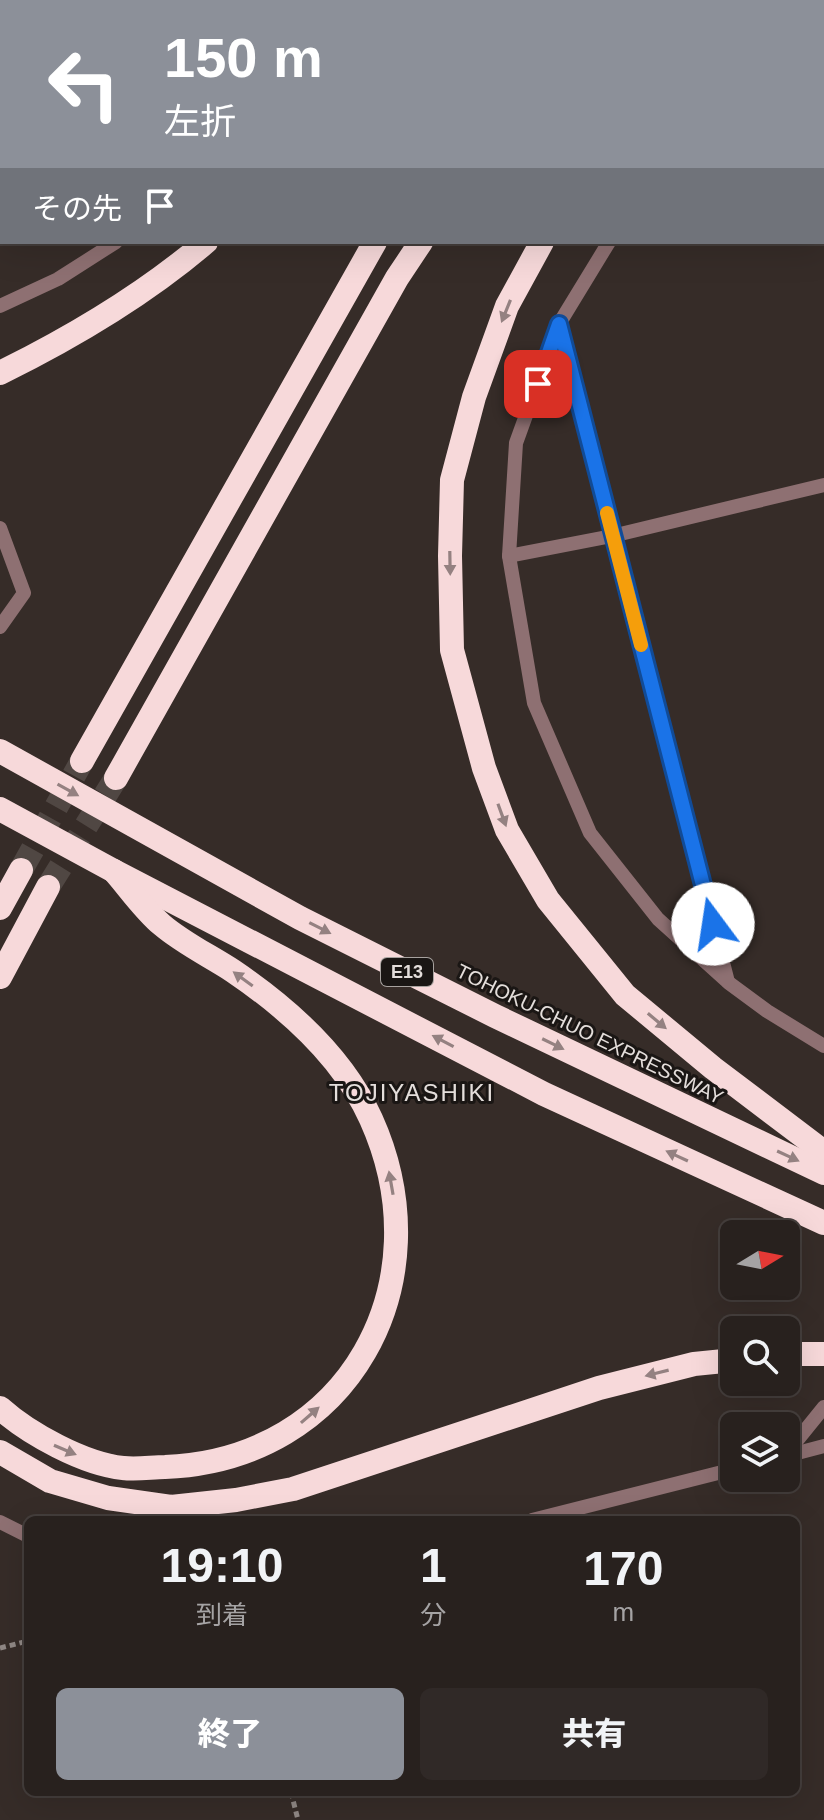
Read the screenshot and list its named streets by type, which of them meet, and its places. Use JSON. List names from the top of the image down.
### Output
{
  "streets": {
    "highway": ["E13", "TOHOKU-CHUO EXPRESSWAY"]
  },
  "districts": ["TOJIYASHIKI"],
  "north": "right",
  "page": {
    "turn": ["150 m", "左折"],
    "then": "その先",
    "eta": [
      "19:10",
      "到着",
      "1",
      "分",
      "170",
      "m"
    ],
    "buttons": ["終了", "共有"]
  }
}
